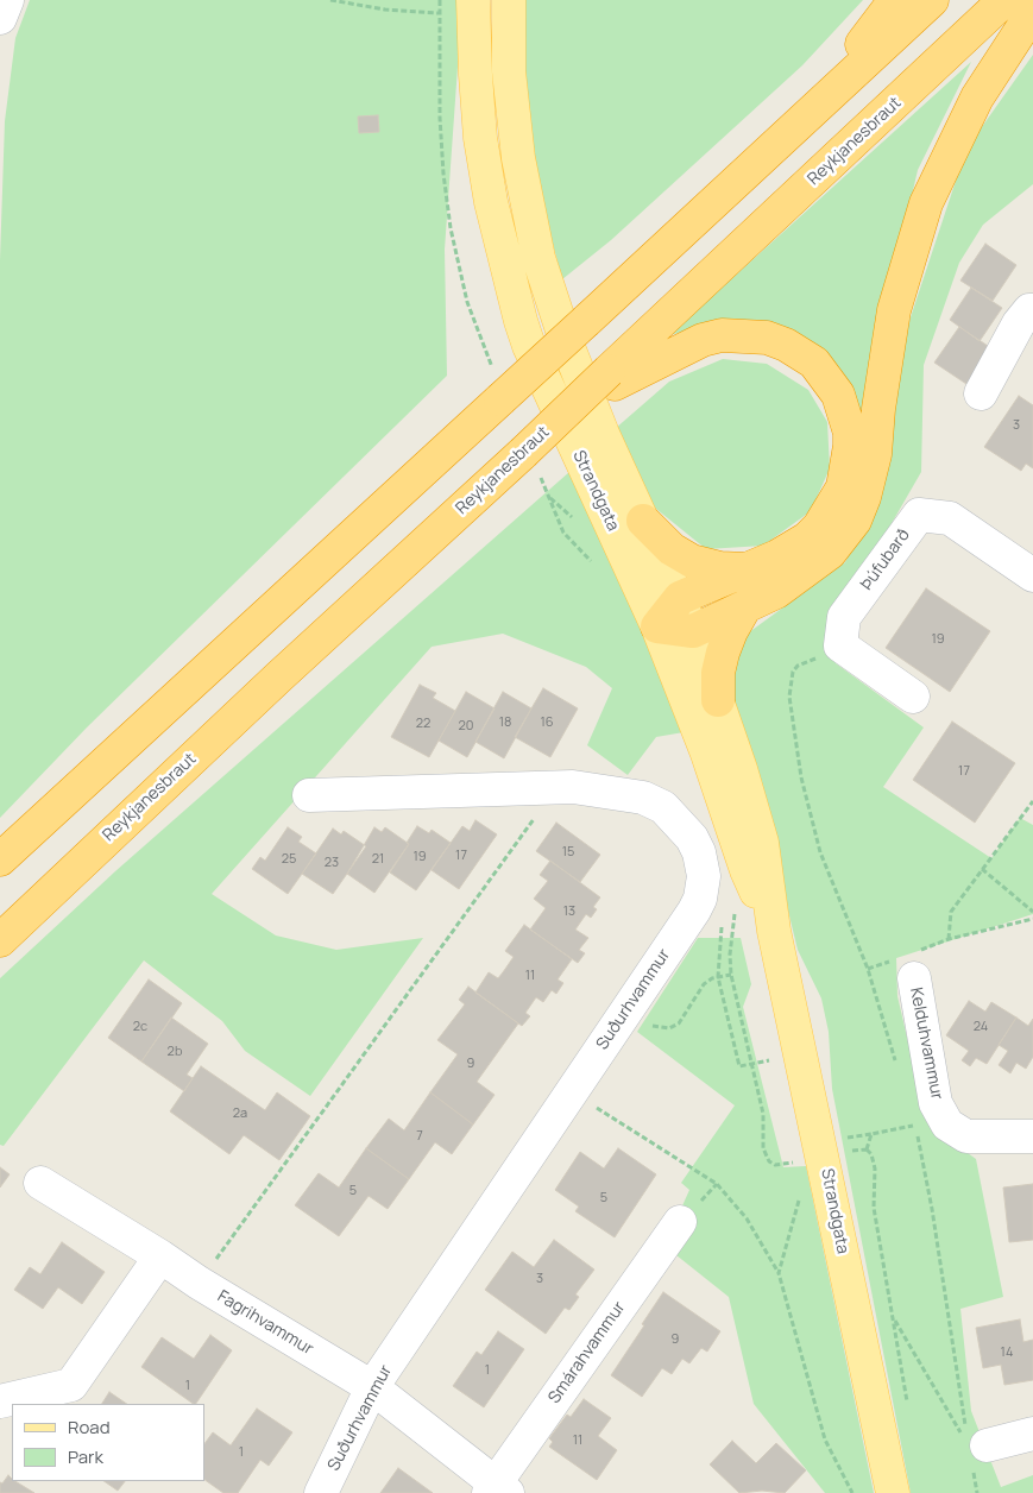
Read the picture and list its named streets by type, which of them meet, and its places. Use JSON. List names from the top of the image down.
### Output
{
  "streets": {
    "highway": ["Reykjanesbraut"],
    "main road": ["Strandgata"],
    "street": [
      "Þúfubarð",
      "Suðurhvammur",
      "Kelduhvammur",
      "Fagrihvammur",
      "Smárahvammur"
    ]
  },
  "crossings": [
    ["Suðurhvammur", "Fagrihvammur"],
    ["Suðurhvammur", "Smárahvammur"],
    ["Fagrihvammur", "Smárahvammur"]
  ],
  "house_numbers": [
    "3",
    "19",
    "18",
    "16",
    "22",
    "20",
    "17",
    "15",
    "17",
    "19",
    "25",
    "21",
    "23",
    "13",
    "11",
    "2c",
    "24",
    "2b",
    "9",
    "2a",
    "7",
    "5",
    "5",
    "3",
    "9",
    "14",
    "1",
    "1",
    "11",
    "1"
  ],
  "legend": ["Road", "Park"]
}
